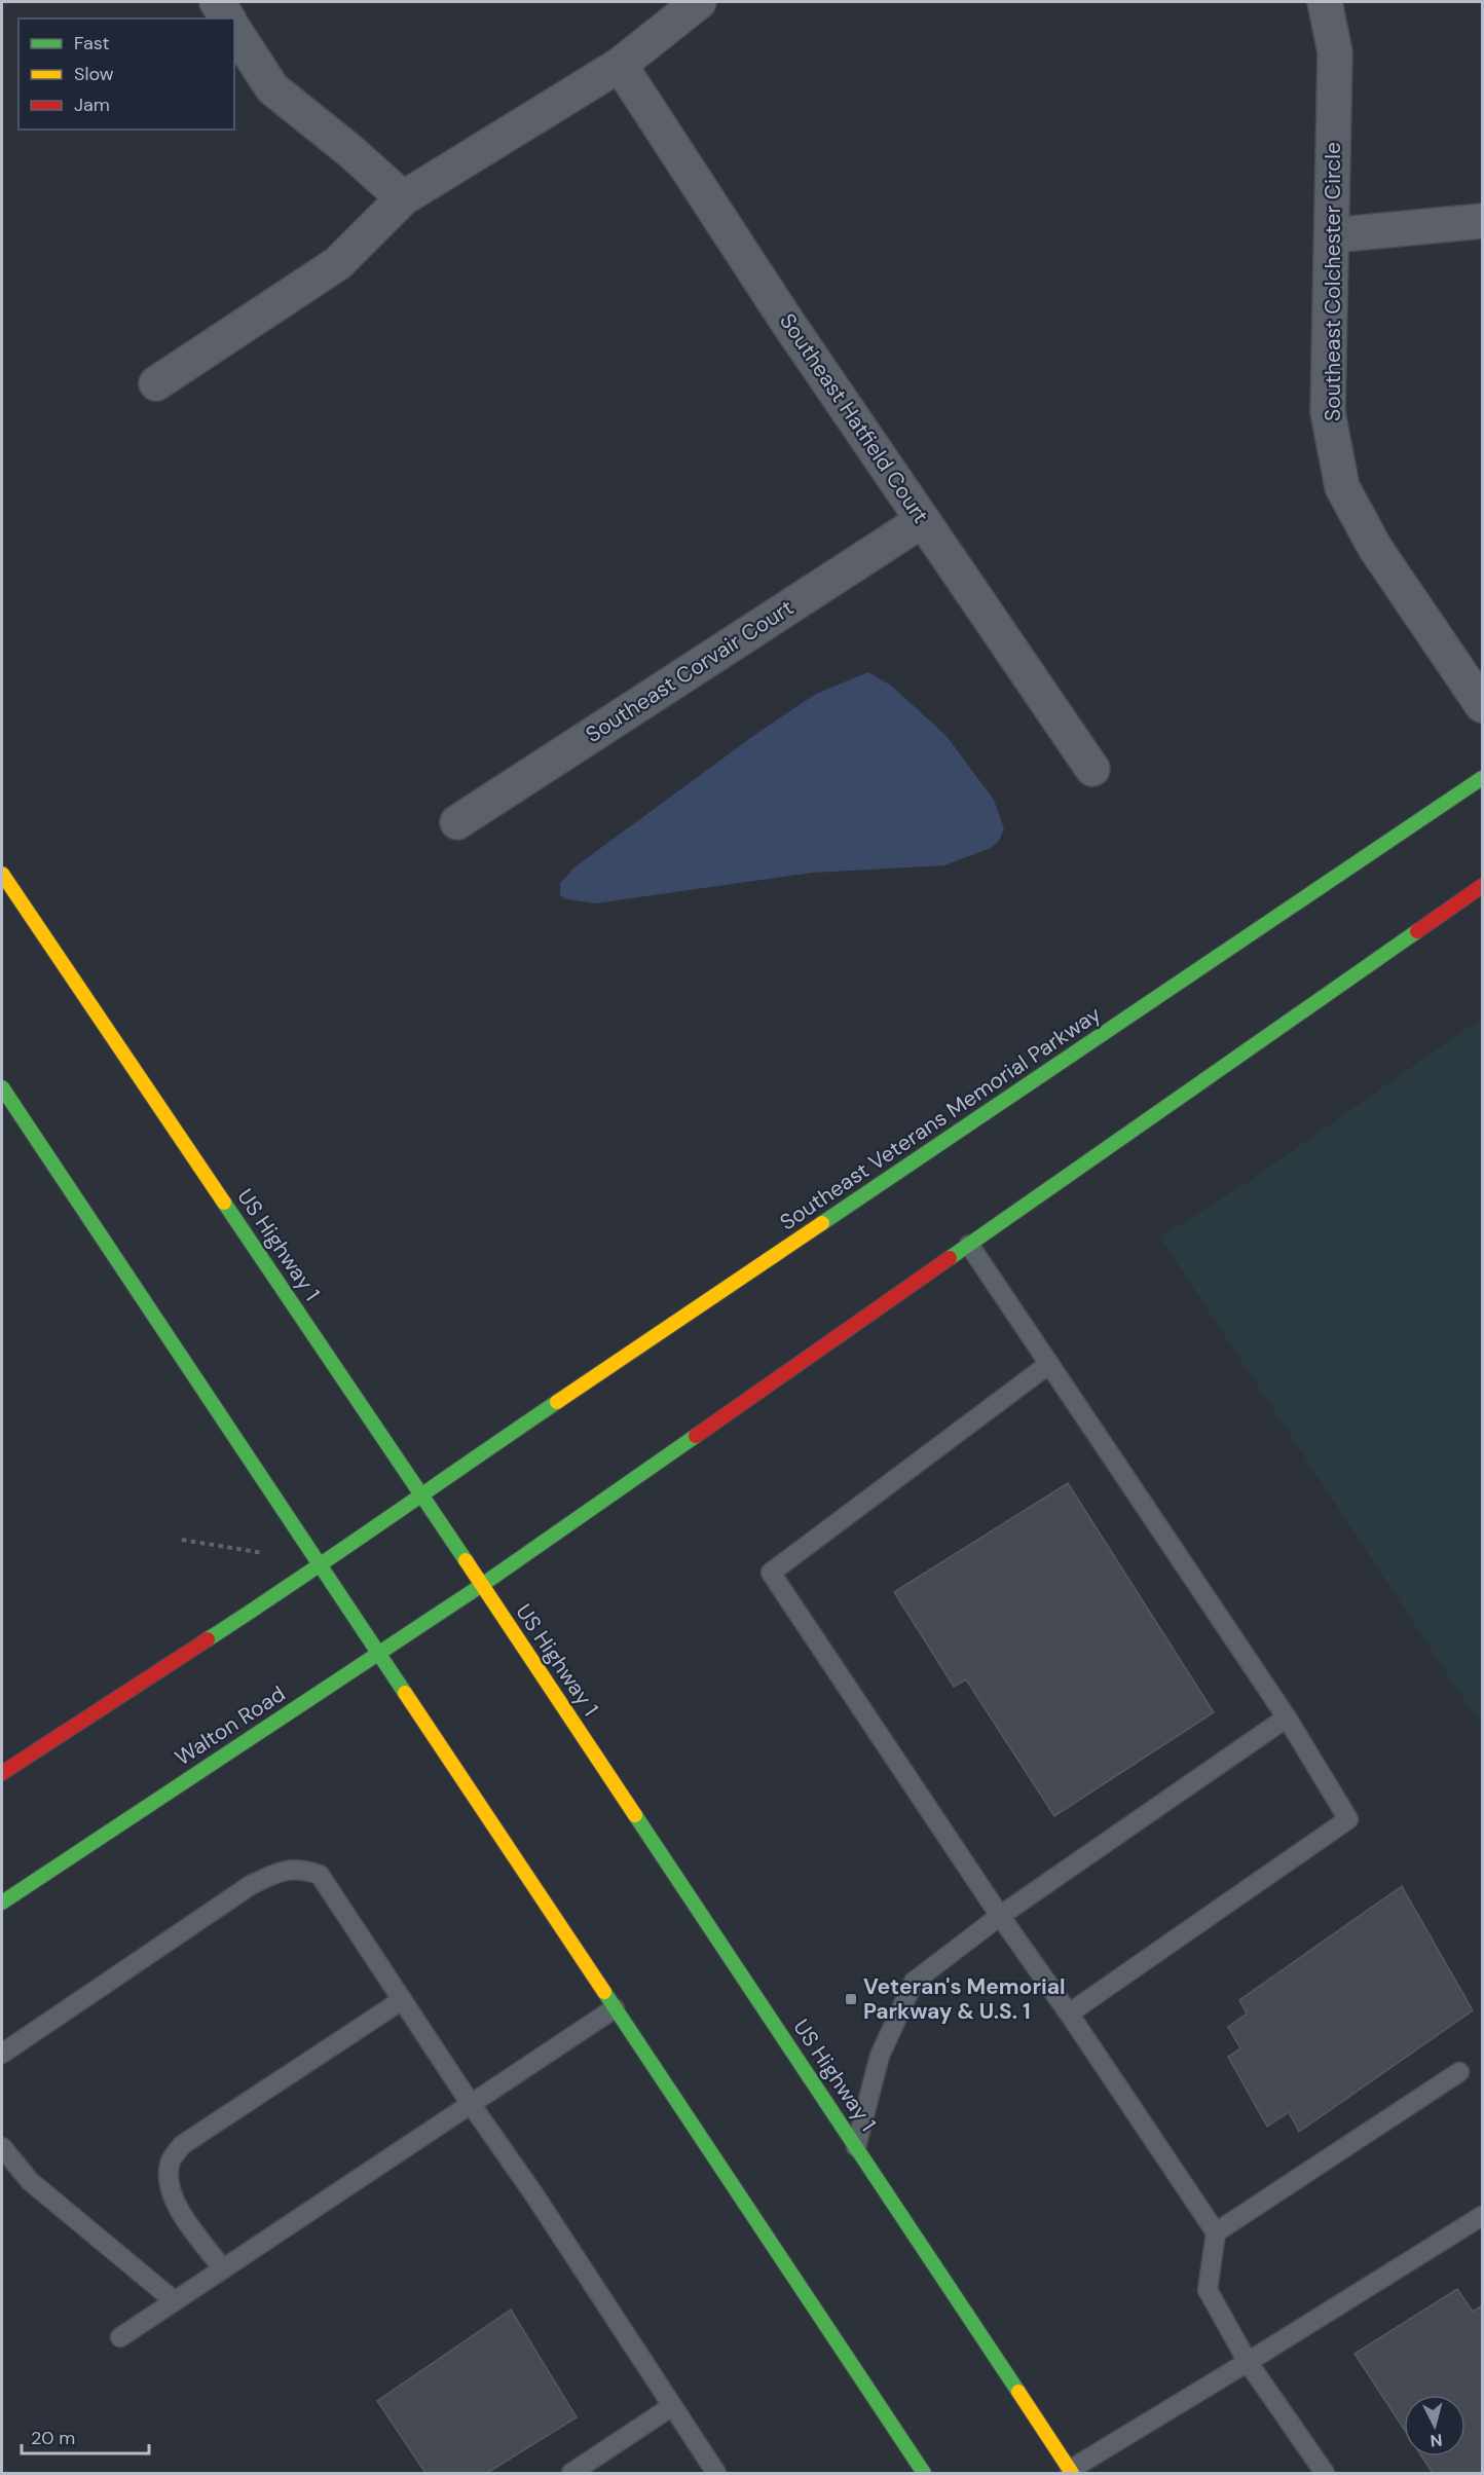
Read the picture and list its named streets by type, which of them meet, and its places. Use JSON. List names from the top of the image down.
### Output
{
  "streets": {
    "main road": ["Southeast Veterans Memorial Parkway", "US Highway 1", "Walton Road"],
    "street": ["Southeast Colchester Circle", "Southeast Hatfield Court", "Southeast Corvair Court"]
  },
  "crossings": [
    ["Southeast Hatfield Court", "Southeast Corvair Court"],
    ["Southeast Veterans Memorial Parkway", "US Highway 1"],
    ["US Highway 1", "Walton Road"]
  ],
  "places": {
    "transit": ["Veteran's Memorial Parkway & U.S. 1"]
  },
  "legend": ["Fast", "Slow", "Jam"],
  "scale_bar": "20 m",
  "north": "bottom"
}
